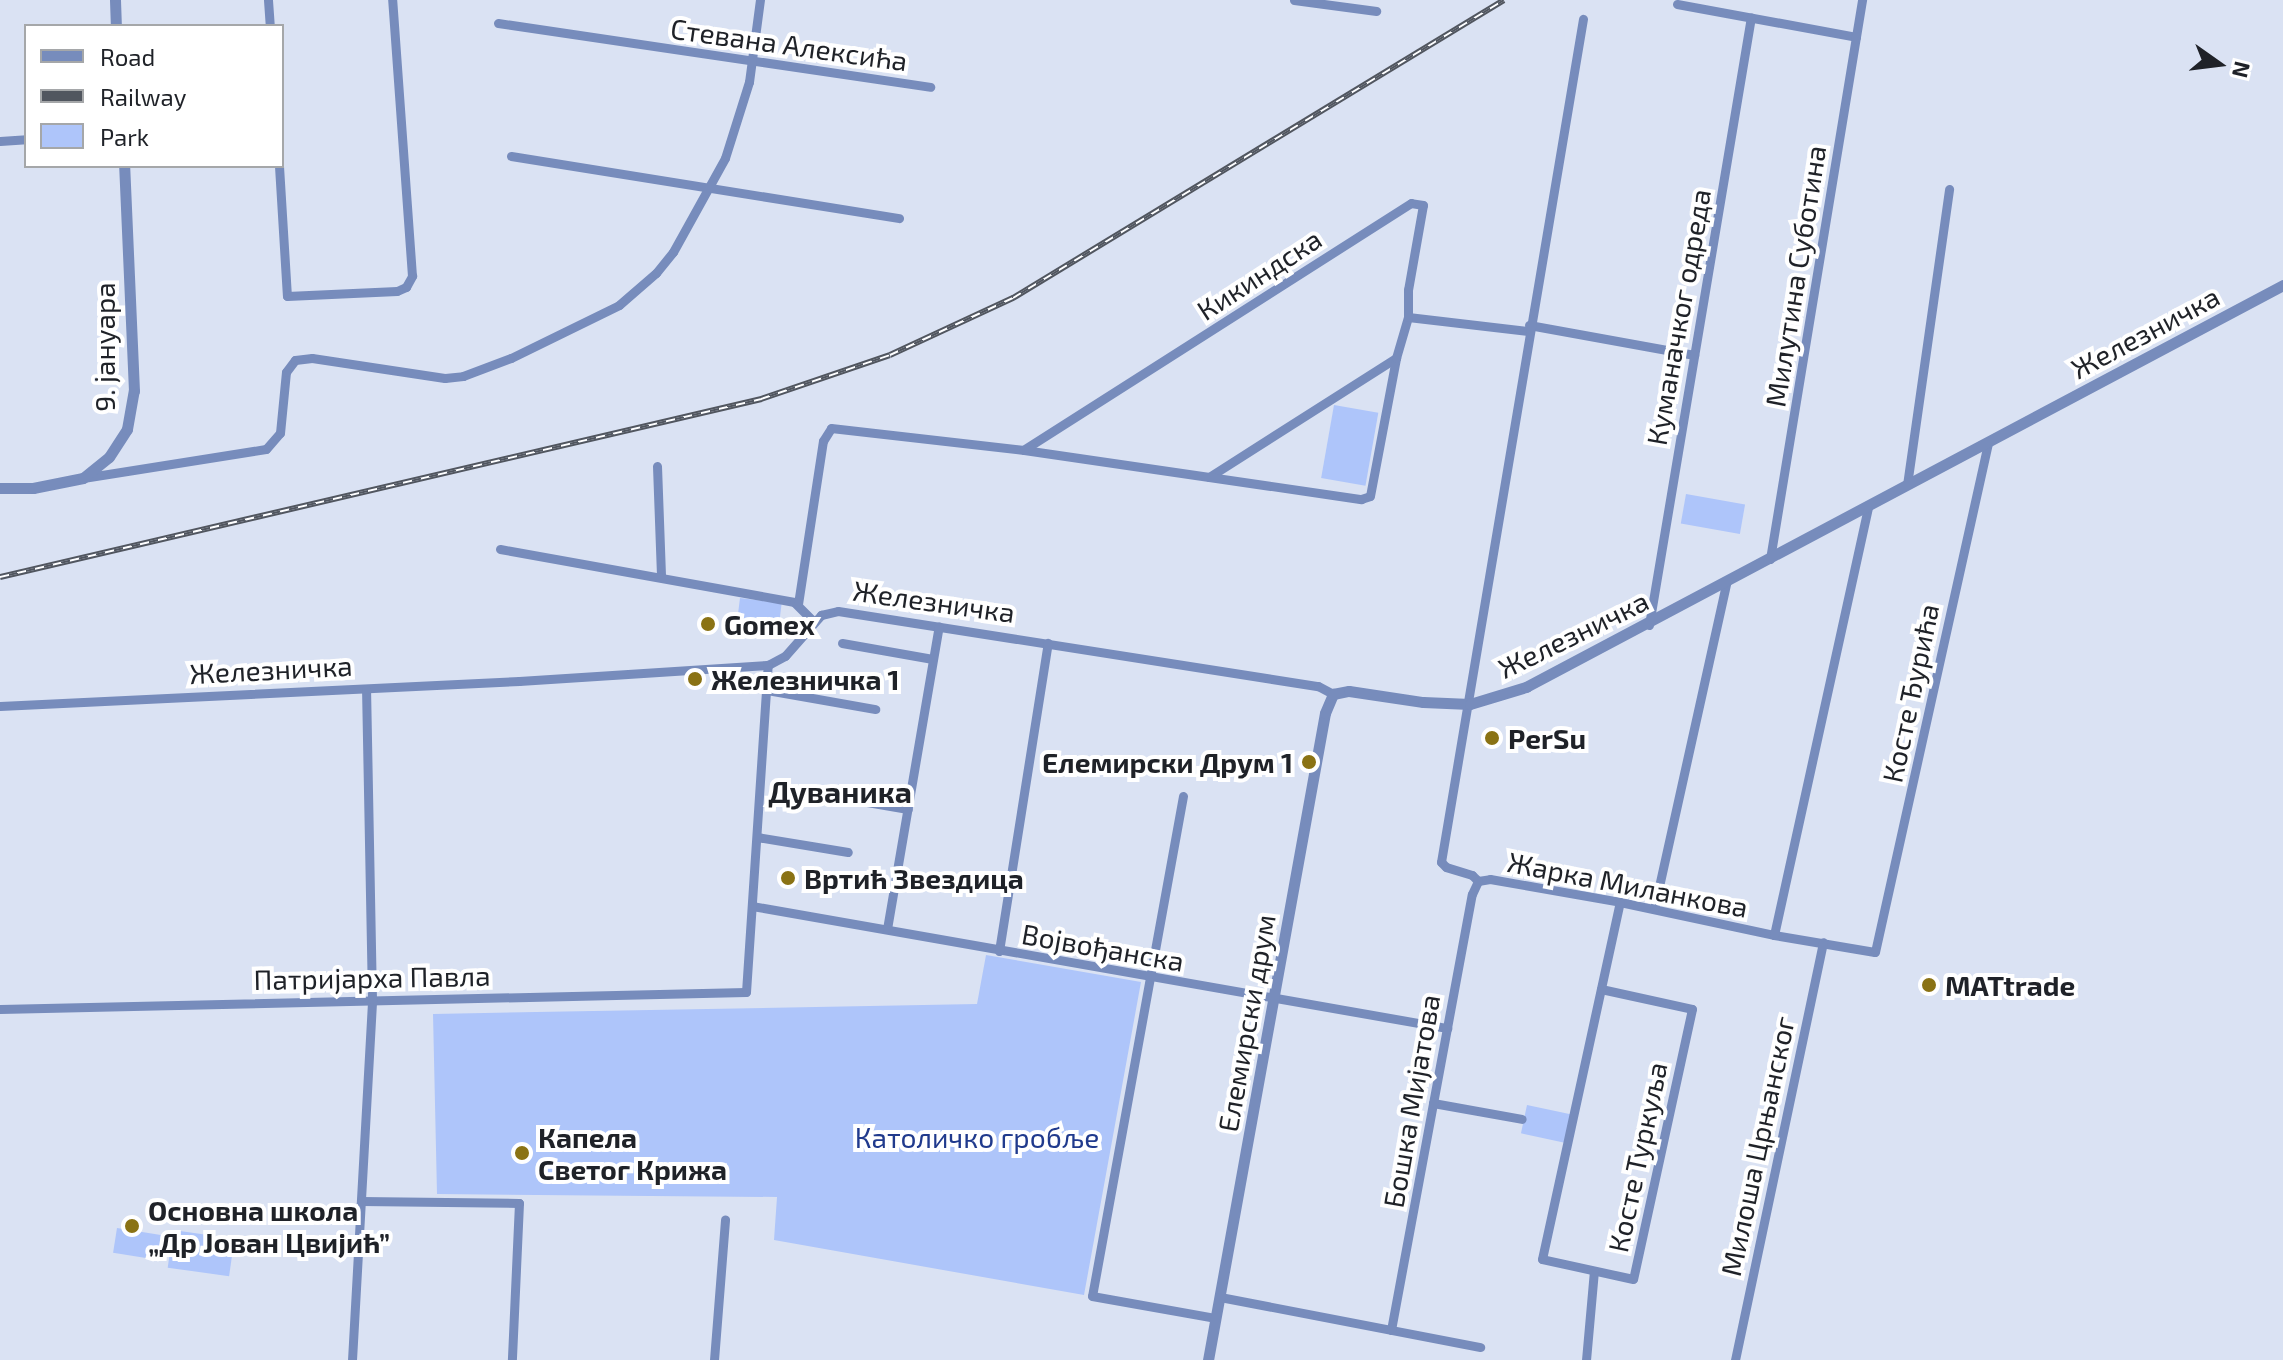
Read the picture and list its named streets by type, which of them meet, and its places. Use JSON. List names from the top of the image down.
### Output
{
  "streets": {
    "street": [
      "Стевана Алексића",
      "Кикиндска",
      "Милутина Суботина",
      "Куманачког одреда",
      "Железничка",
      "9. јануара",
      "Косте Ђурића",
      "Жарка Миланкова",
      "Војвођанска",
      "Патријарха Павла",
      "Елемирски друм",
      "Бошка Мијатова",
      "Милоша Црњанског",
      "Косте Туркуља"
    ]
  },
  "crossings": [
    ["Милутина Суботина", "Железничка"],
    ["Куманачког одреда", "Железничка"],
    ["Железничка", "Косте Ђурића"],
    ["Железничка", "Жарка Миланкова"],
    ["Железничка", "Елемирски друм"],
    ["Косте Ђурића", "Жарка Миланкова"],
    ["Жарка Миланкова", "Бошка Мијатова"],
    ["Жарка Миланкова", "Милоша Црњанског"],
    ["Жарка Миланкова", "Косте Туркуља"],
    ["Војвођанска", "Патријарха Павла"],
    ["Војвођанска", "Елемирски друм"],
    ["Војвођанска", "Бошка Мијатова"]
  ],
  "districts": ["Дуваника"],
  "parks": ["Католичко гробље"],
  "places": [
    "Gomex",
    "Железничка 1",
    "PerSu",
    "Елемирски Друм 1",
    "Вртић Звездица",
    "MATtrade",
    "Капела Светог Крижа",
    "Основна школа „Др Јован Цвијић”"
  ],
  "legend": ["Road", "Railway", "Park"],
  "north": "right"
}
